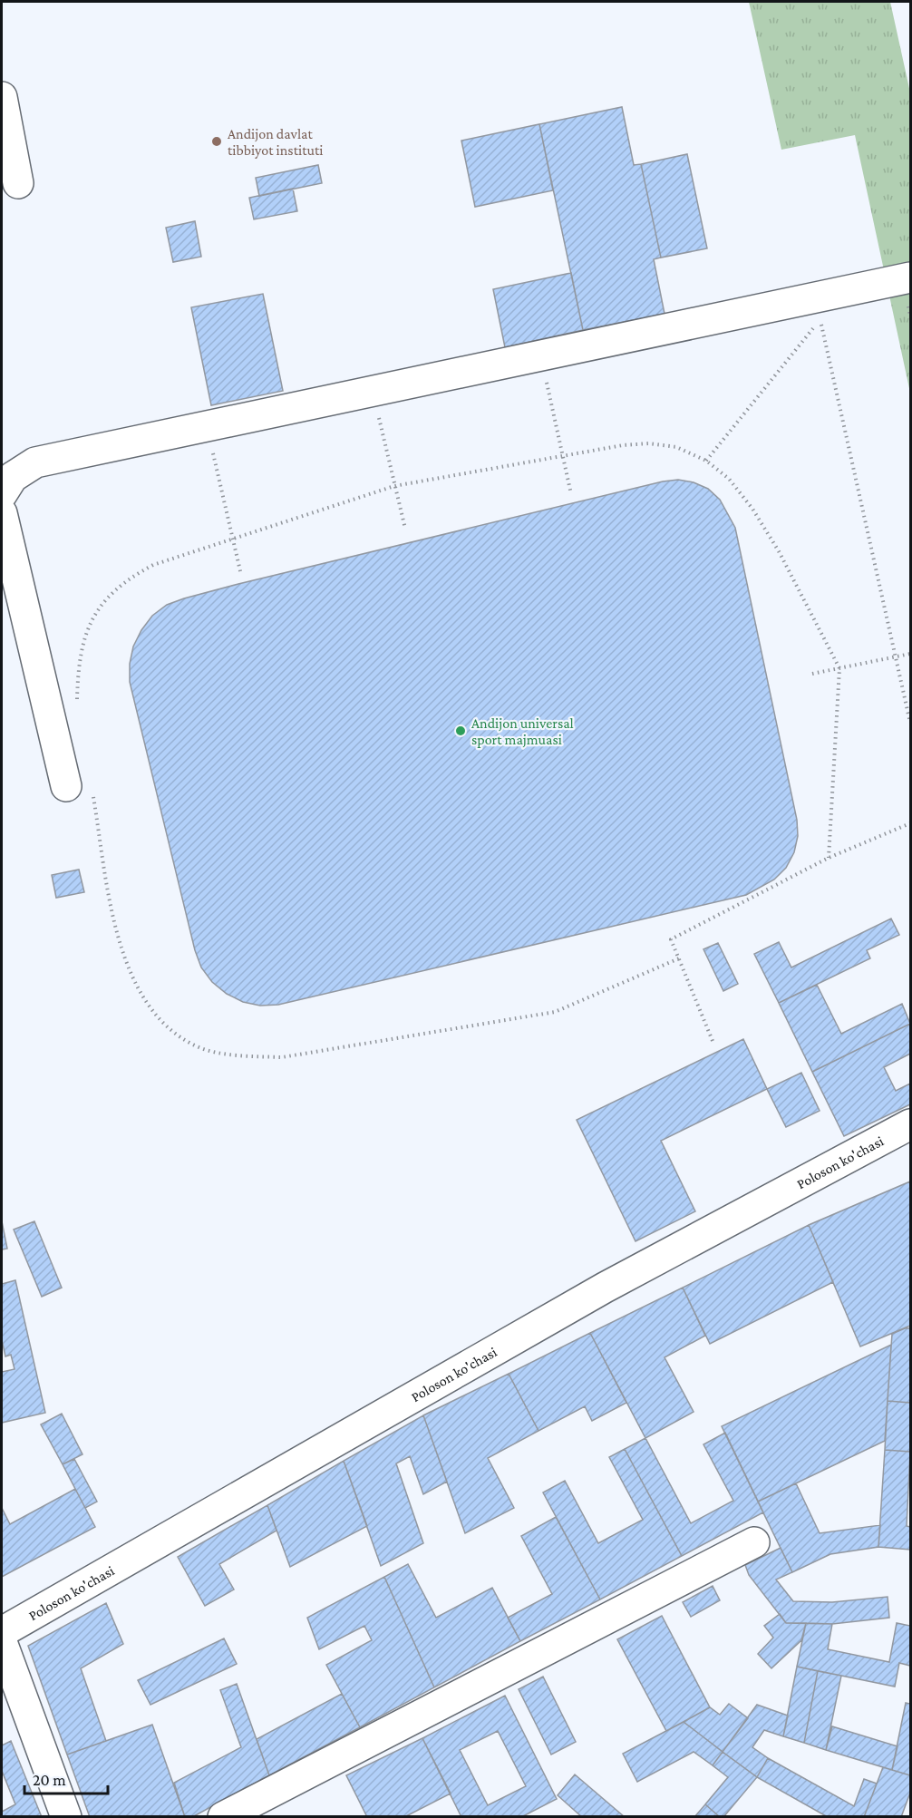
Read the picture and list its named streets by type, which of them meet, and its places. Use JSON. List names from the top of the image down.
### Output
{
  "streets": {
    "street": ["Poloson ko'chasi"]
  },
  "places": ["Andijon davlat tibbiyot instituti", "Andijon universal sport majmuasi"],
  "scale_bar": "20 m"
}
